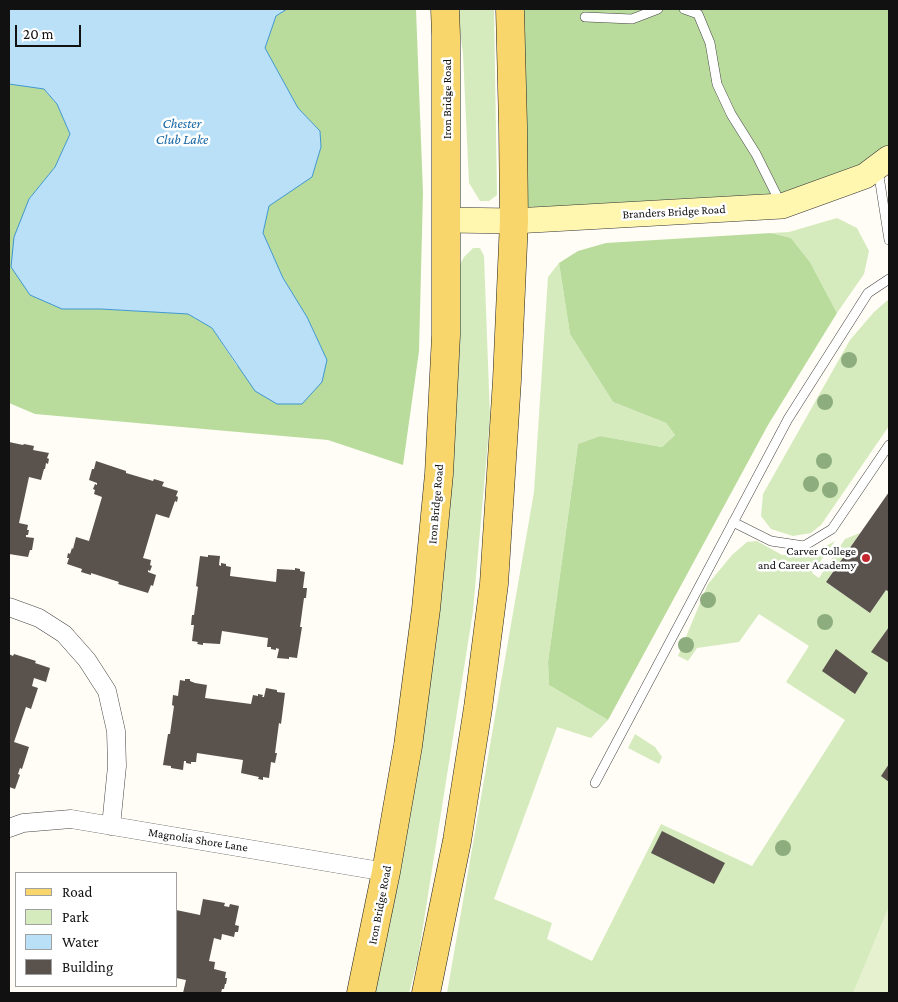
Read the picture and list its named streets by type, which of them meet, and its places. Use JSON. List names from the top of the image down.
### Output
{
  "streets": {
    "main road": ["Iron Bridge Road"],
    "street": ["Branders Bridge Road", "Magnolia Shore Lane"]
  },
  "crossings": [
    ["Iron Bridge Road", "Branders Bridge Road"],
    ["Iron Bridge Road", "Magnolia Shore Lane"]
  ],
  "water": ["Chester Club Lake"],
  "places": ["Carver College and Career Academy"],
  "legend": [
    "Road",
    "Park",
    "Water",
    "Building"
  ],
  "scale_bar": "20 m"
}
